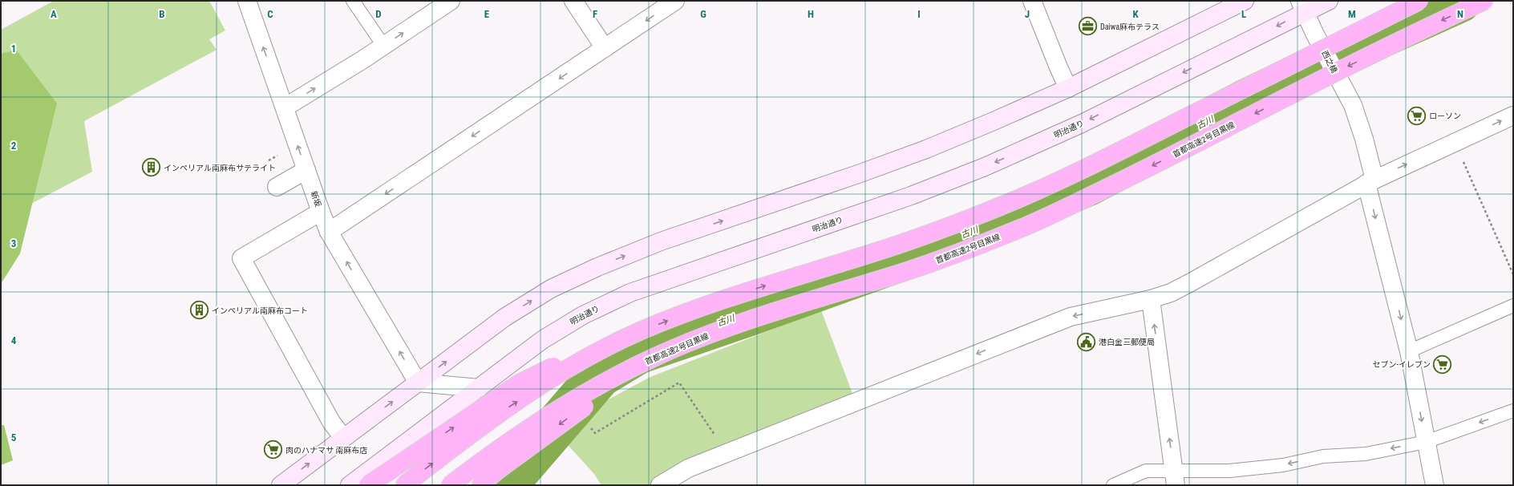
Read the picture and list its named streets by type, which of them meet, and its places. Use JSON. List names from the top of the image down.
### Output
{
  "streets": {
    "highway": ["首都高速2号目黒線"],
    "main road": ["明治通り"],
    "street": ["西之橋", "新坂"]
  },
  "crossings": [
    ["西之橋", "明治通り"]
  ],
  "one_way": ["西之橋", "新坂"],
  "water": ["古川"],
  "places": {
    "office": ["Daiwa麻布テラス"],
    "supermarket": ["ローソン", "セブン-イレブン", "肉のハナマサ 南麻布店"],
    "building": ["インペリアル南麻布サテライト", "インペリアル南麻布コート"],
    "public building": ["港白金三郵便局"]
  },
  "grid": {
    "columns": [
      "A",
      "B",
      "C",
      "D",
      "E",
      "F",
      "G",
      "H",
      "I",
      "J",
      "K",
      "L",
      "M",
      "N"
    ],
    "rows": [
      "1",
      "2",
      "3",
      "4",
      "5"
    ]
  }
}
